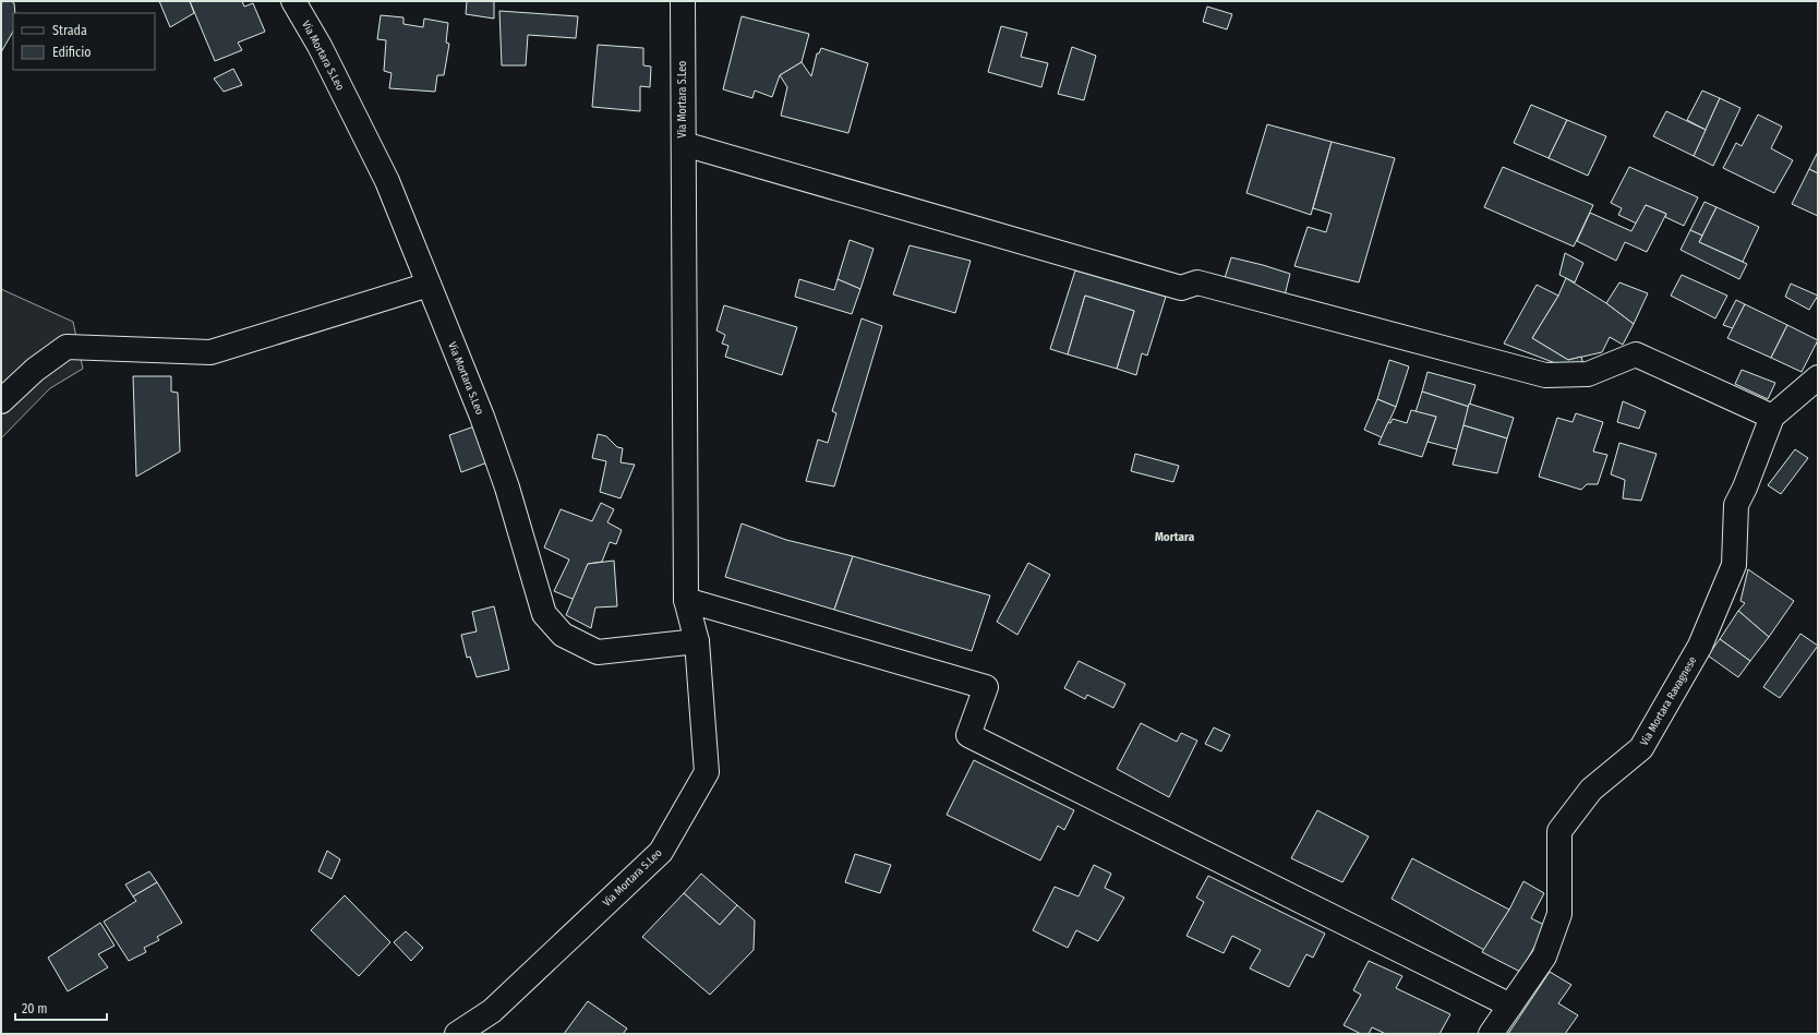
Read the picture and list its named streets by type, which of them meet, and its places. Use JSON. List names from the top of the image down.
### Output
{
  "streets": {
    "street": ["Via Mortara S.Leo", "Via Mortara Ravagnese"]
  },
  "districts": ["Mortara"],
  "legend": ["Strada", "Edificio"],
  "scale_bar": "20 m"
}
